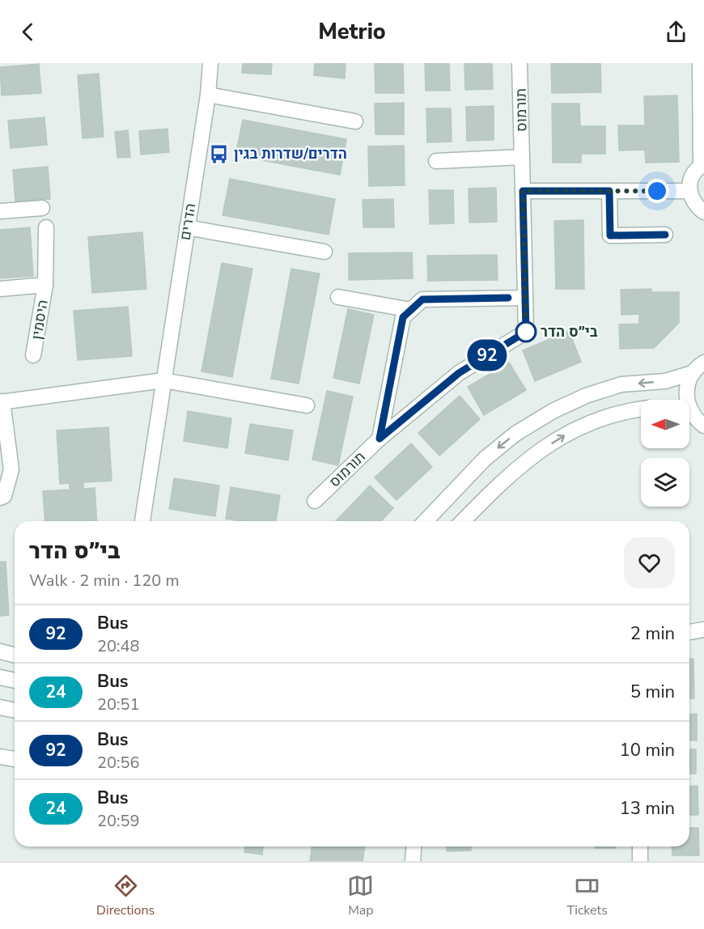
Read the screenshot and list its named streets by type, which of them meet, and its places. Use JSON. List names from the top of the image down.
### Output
{
  "streets": {
    "street": ["תורמוס", "הדרים", "היסמין"]
  },
  "places": {
    "bus stop": ["הדרים/שדרות בגין"],
    "other": ["בי״ס הדר"]
  },
  "lines": ["bus line 92"],
  "north": "left",
  "page": {
    "header": "Metrio",
    "on_map": "92",
    "heading": ["בי״ס הדר", "Walk · 2 min · 120 m"],
    "list": [
      {
        "mark": "92",
        "name": "Bus",
        "note": "20:48",
        "value": "2 min"
      },
      {
        "mark": "24",
        "name": "Bus",
        "note": "20:51",
        "value": "5 min"
      },
      {
        "mark": "92",
        "name": "Bus",
        "note": "20:56",
        "value": "10 min"
      },
      {
        "mark": "24",
        "name": "Bus",
        "note": "20:59",
        "value": "13 min"
      }
    ],
    "tabs": ["Directions", "Map", "Tickets"]
  }
}
